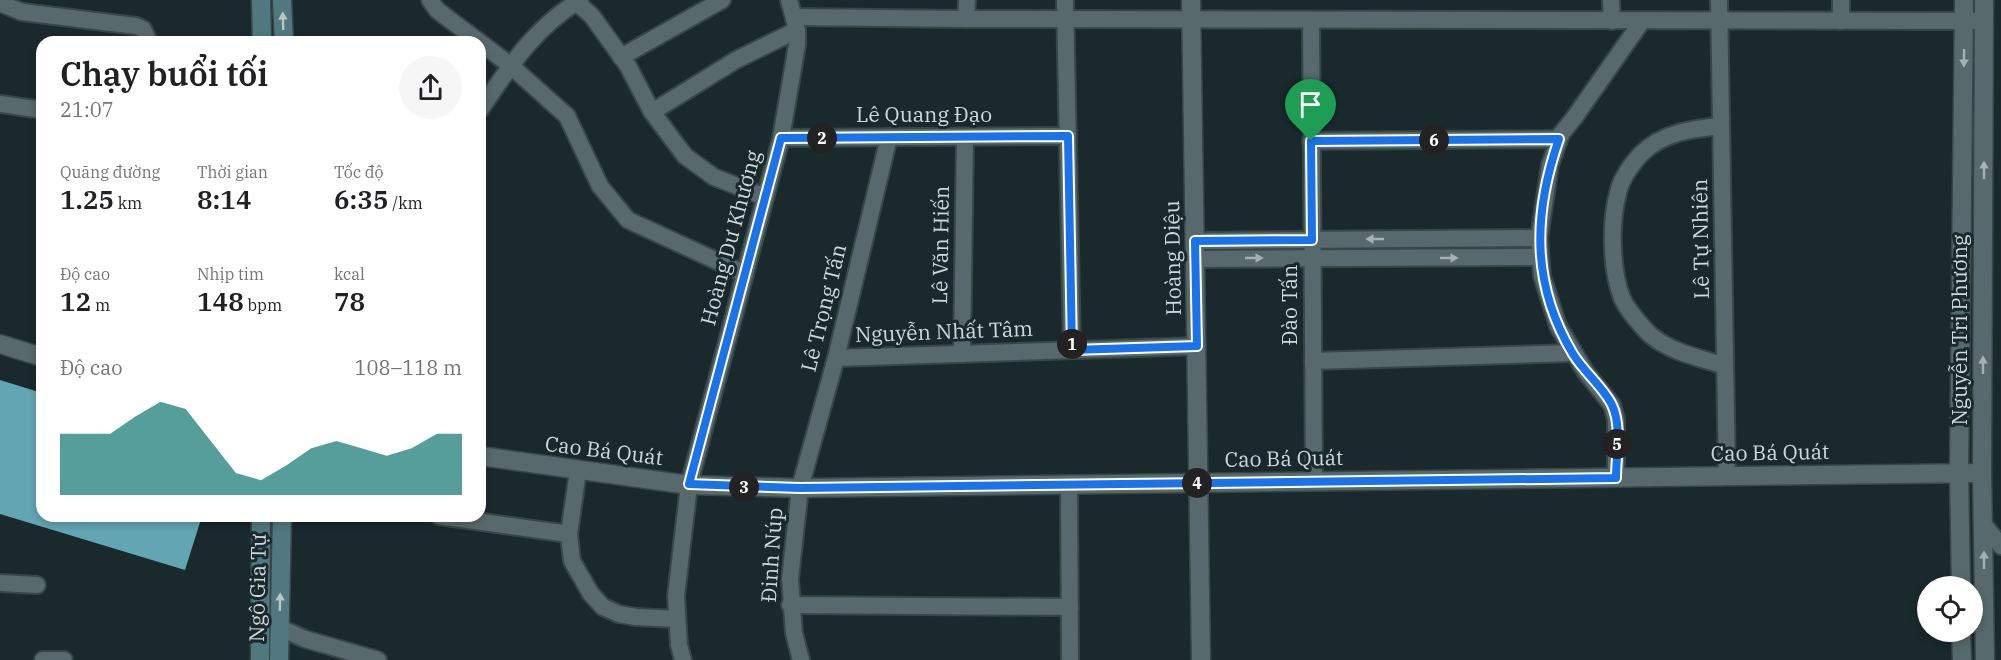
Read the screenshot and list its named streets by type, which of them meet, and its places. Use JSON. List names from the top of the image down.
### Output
{
  "streets": {
    "main road": ["Ngô Gia Tự"],
    "street": [
      "Lê Quang Đạo",
      "Hoàng Dư Khương",
      "Lê Tự Nhiên",
      "Lê Văn Hiến",
      "Hoàng Diệu",
      "Đào Tấn",
      "Lê Trọng Tấn",
      "Nguyễn Tri Phương",
      "Nguyễn Nhất Tâm",
      "Cao Bá Quát",
      "Đinh Núp"
    ]
  },
  "crossings": [
    ["Lê Quang Đạo", "Hoàng Dư Khương"],
    ["Lê Quang Đạo", "Lê Văn Hiến"],
    ["Lê Quang Đạo", "Lê Trọng Tấn"],
    ["Hoàng Dư Khương", "Cao Bá Quát"],
    ["Lê Tự Nhiên", "Cao Bá Quát"],
    ["Lê Văn Hiến", "Nguyễn Nhất Tâm"],
    ["Hoàng Diệu", "Nguyễn Nhất Tâm"],
    ["Hoàng Diệu", "Cao Bá Quát"],
    ["Đào Tấn", "Cao Bá Quát"],
    ["Lê Trọng Tấn", "Nguyễn Nhất Tâm"],
    ["Lê Trọng Tấn", "Cao Bá Quát"],
    ["Lê Trọng Tấn", "Đinh Núp"],
    ["Nguyễn Tri Phương", "Cao Bá Quát"],
    ["Cao Bá Quát", "Đinh Núp"]
  ],
  "page": {
    "heading": ["Chạy buổi tối", "21:07"],
    "pins": [
      "2",
      "6",
      "1",
      "5",
      "4",
      "3"
    ],
    "stats": [
      ["Quãng đường", "1.25 km"],
      ["Thời gian", "8:14"],
      ["Tốc độ", "6:35 /km"],
      ["Độ cao", "12 m"],
      ["Nhịp tim", "148 bpm"],
      ["kcal", "78"]
    ],
    "chart": ["Độ cao", "108–118 m"]
  }
}
